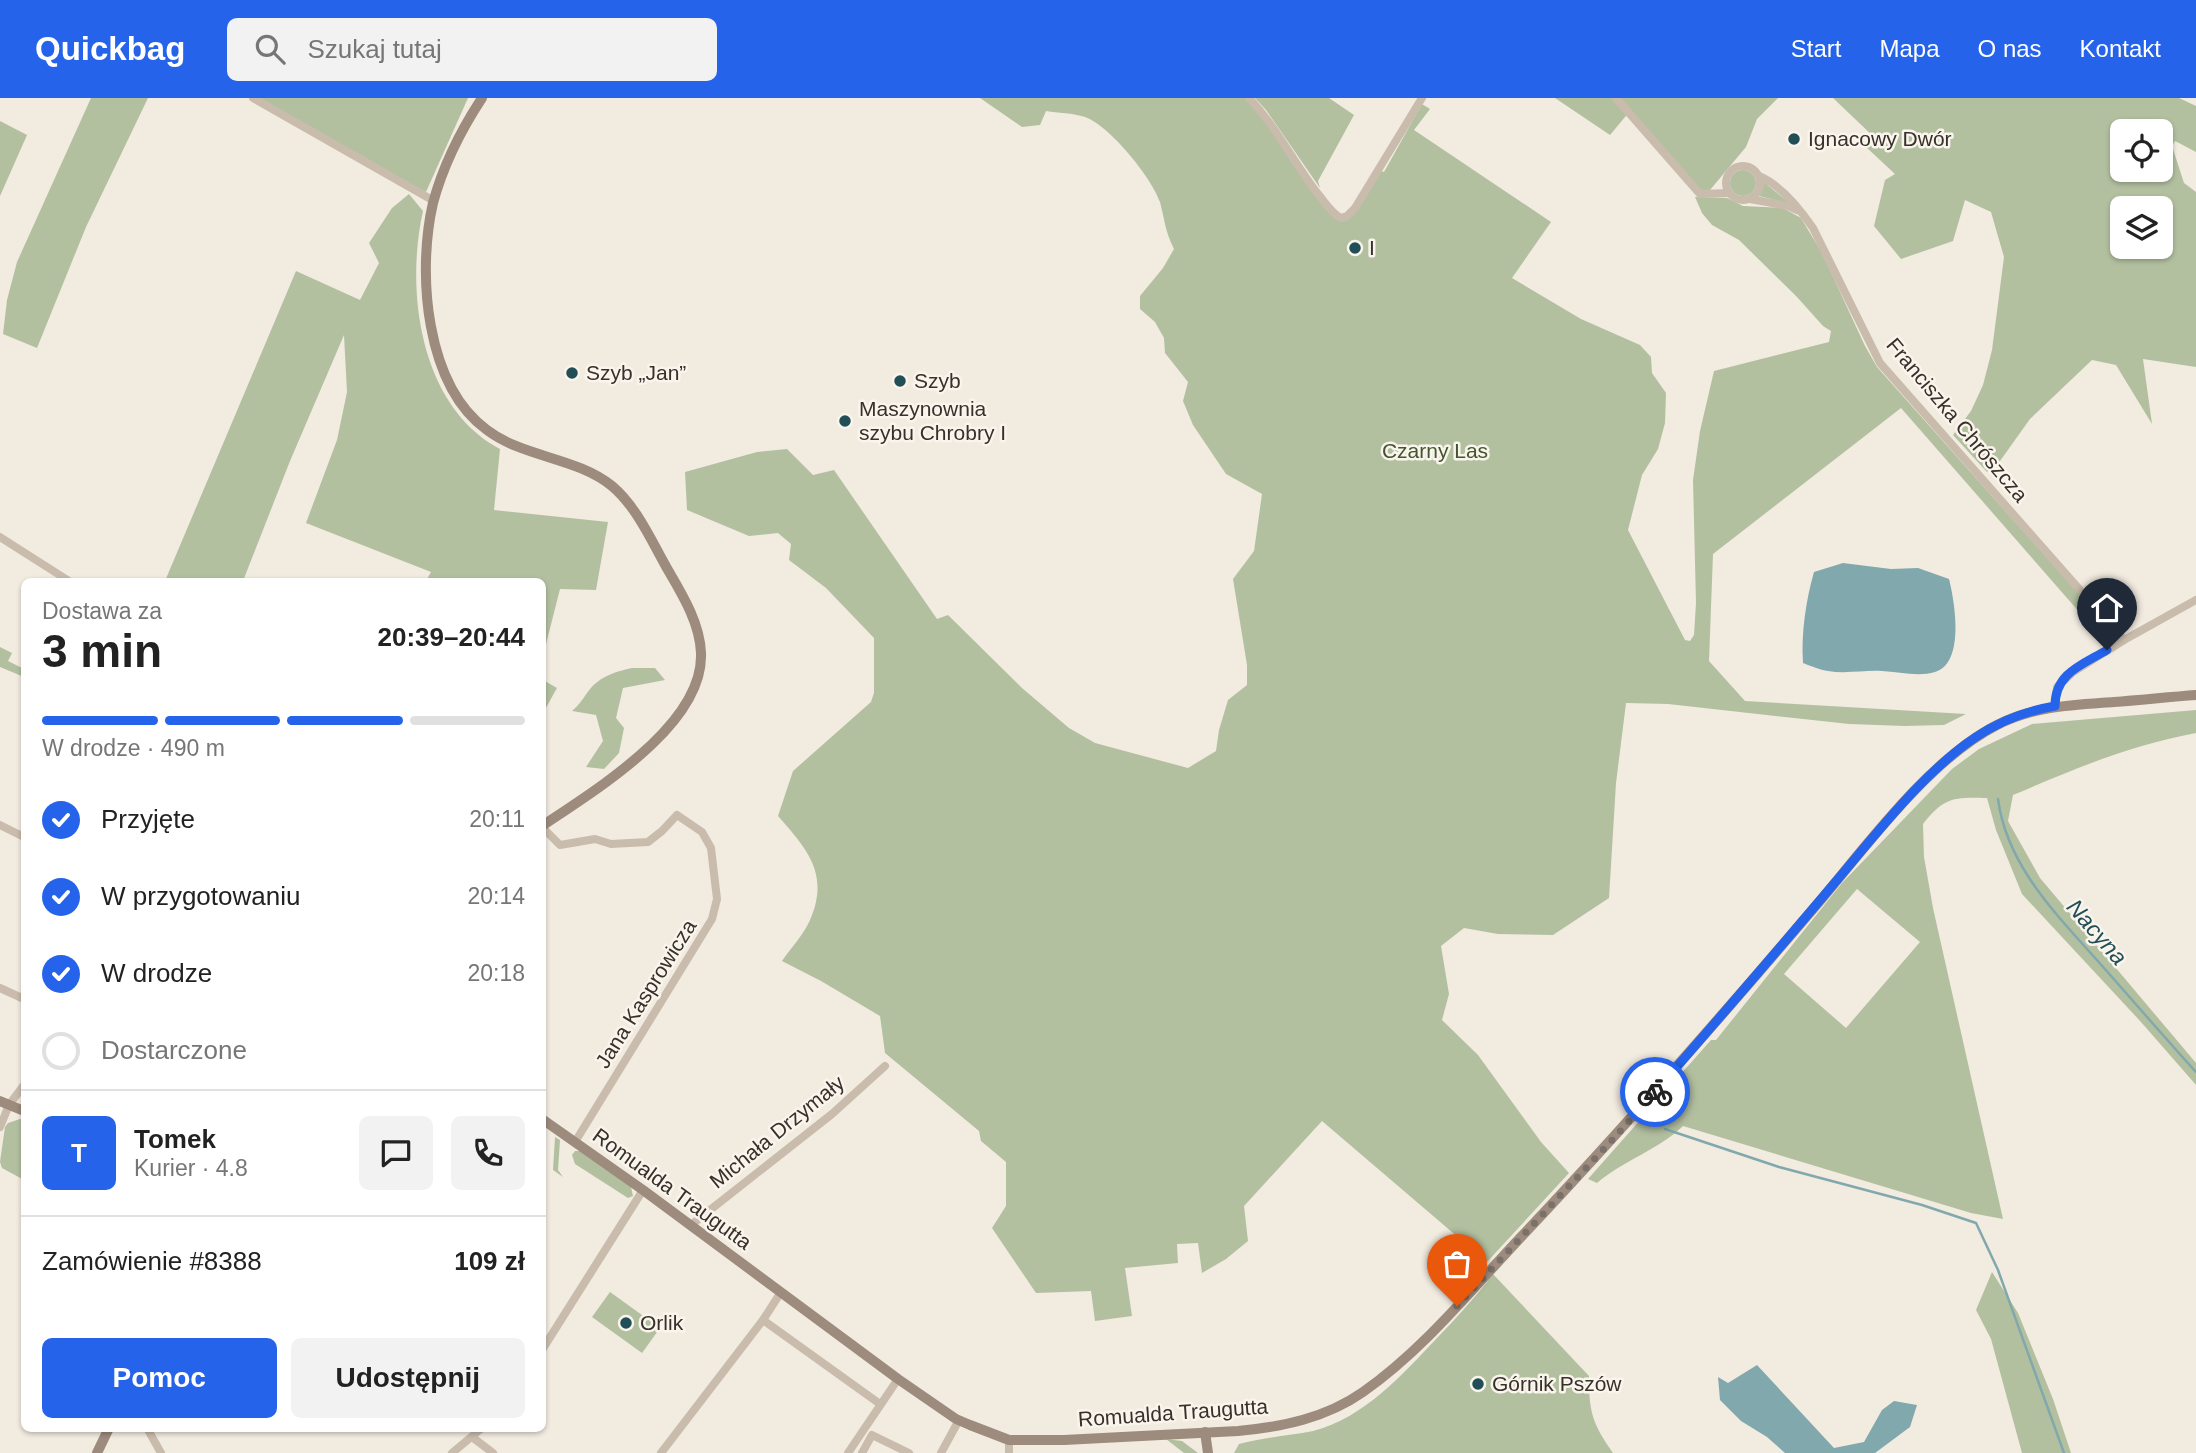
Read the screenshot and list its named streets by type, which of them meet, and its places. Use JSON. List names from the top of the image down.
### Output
{
  "streets": {
    "street": [
      "Franciszka Chrószcza",
      "Jana Kasprowicza",
      "Michała Drzymały",
      "Romualda Traugutta"
    ]
  },
  "crossings": [
    ["Jana Kasprowicza", "Romualda Traugutta"],
    ["Michała Drzymały", "Romualda Traugutta"]
  ],
  "water": ["Nacyna"],
  "parks": ["Czarny Las"],
  "places": [
    "Ignacowy Dwór",
    "I",
    "Szyb „Jan”",
    "Szyb",
    "Maszynownia szybu Chrobry I",
    "Orlik",
    "Górnik Pszów"
  ],
  "page": {
    "header": "Quickbag",
    "search": "Szukaj tutaj",
    "nav": [
      "Start",
      "Mapa",
      "O nas",
      "Kontakt"
    ],
    "heading": ["3 min", "Dostawa za", "20:39–20:44"],
    "panel": [
      "Tomek",
      "Kurier · 4.8",
      "Zamówienie #8388",
      "109 zł"
    ],
    "bar": "W drodze · 490 m",
    "list": [
      ["Przyjęte", "20:11"],
      ["W przygotowaniu", "20:14"],
      ["W drodze", "20:18"],
      "Dostarczone"
    ],
    "round": "T",
    "buttons": ["Pomoc", "Udostępnij"]
  }
}
